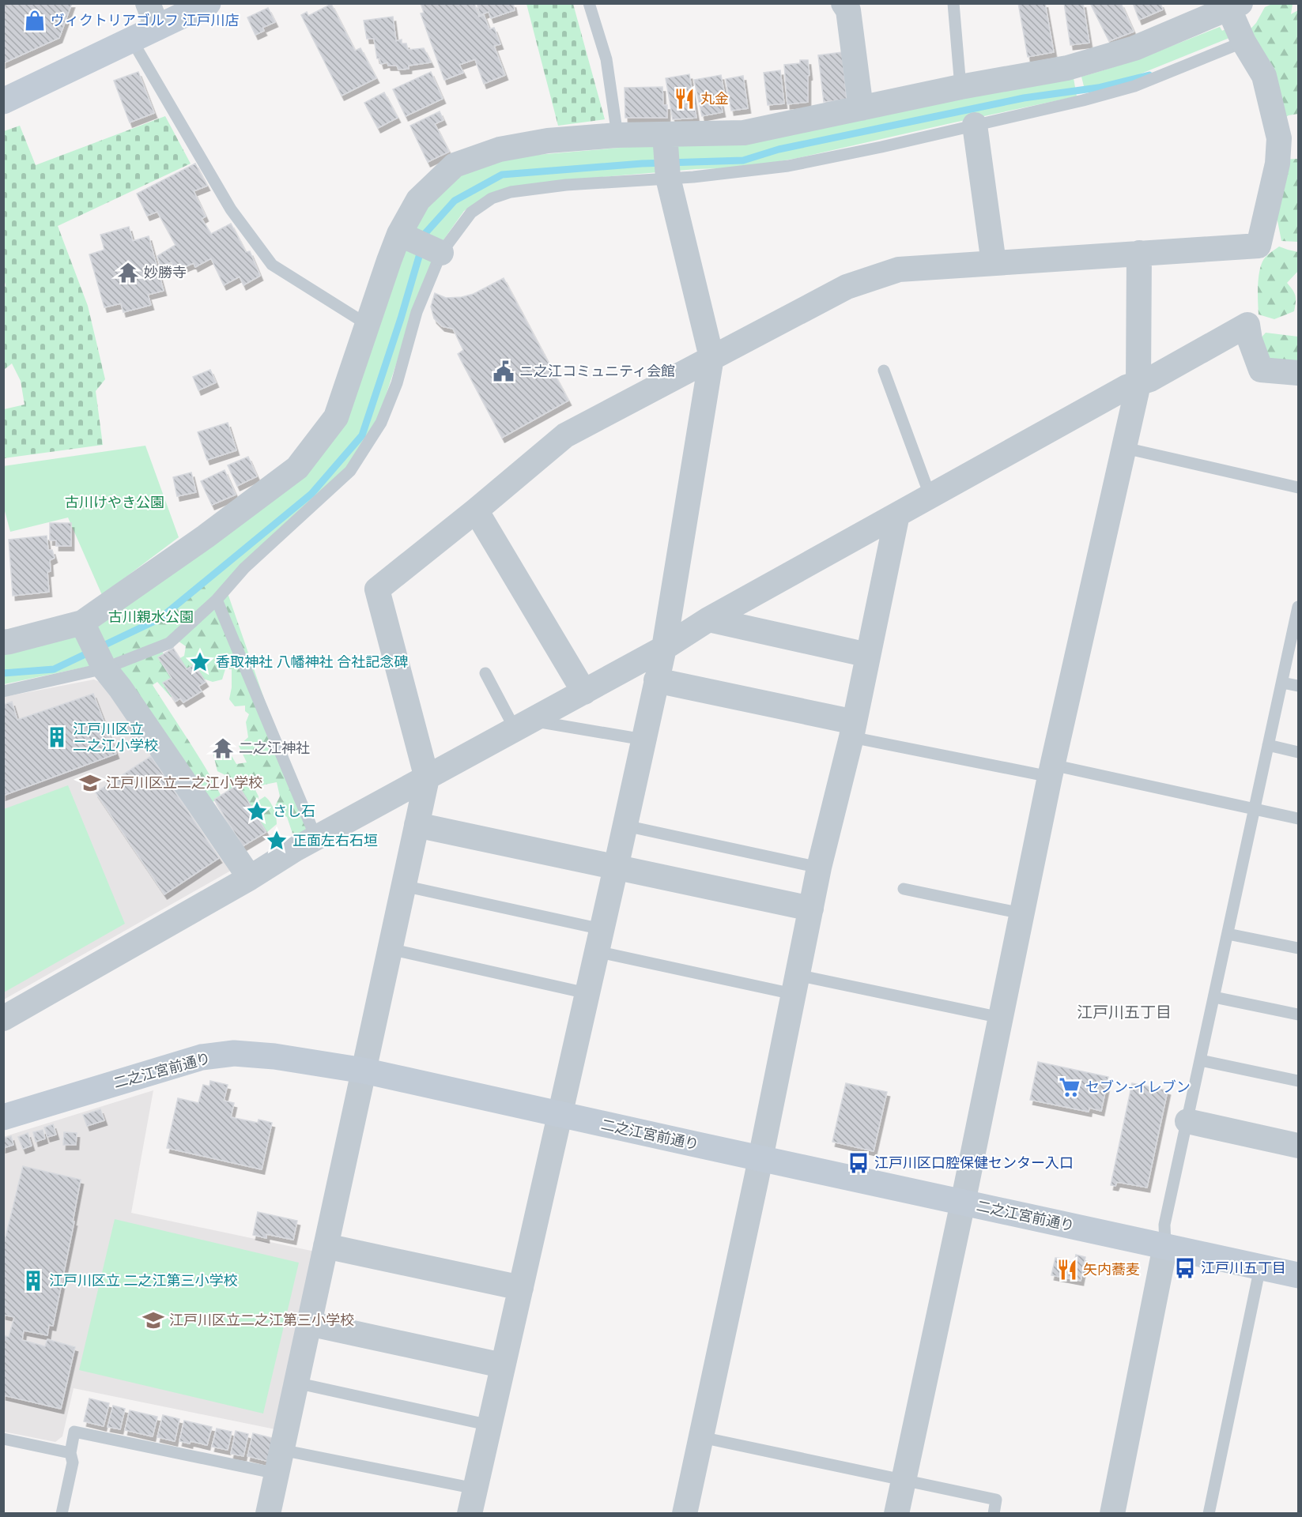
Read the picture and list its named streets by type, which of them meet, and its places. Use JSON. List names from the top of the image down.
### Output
{
  "streets": {
    "street": ["二之江宮前通り"]
  },
  "districts": ["江戸川五丁目"],
  "parks": ["古川けやき公園", "古川親水公園"],
  "places": {
    "shop": ["ヴィクトリアゴルフ 江戸川店"],
    "restaurant": ["丸金", "矢内蕎麦"],
    "temple": ["妙勝寺", "二之江神社"],
    "public building": ["ニ之江コミュニティ会館"],
    "place": ["香取神社 八幡神社 合社記念碑", "さし石", "正面左右石垣"],
    "building": ["江戸川区立 二之江小学校", "江戸川区立 二之江第三小学校"],
    "school or university": ["江戸川区立二之江小学校", "江戸川区立二之江第三小学校"],
    "supermarket": ["セブン-イレブン"],
    "bus stop": ["江戸川区口腔保健センター入口", "江戸川五丁目"]
  }
}
